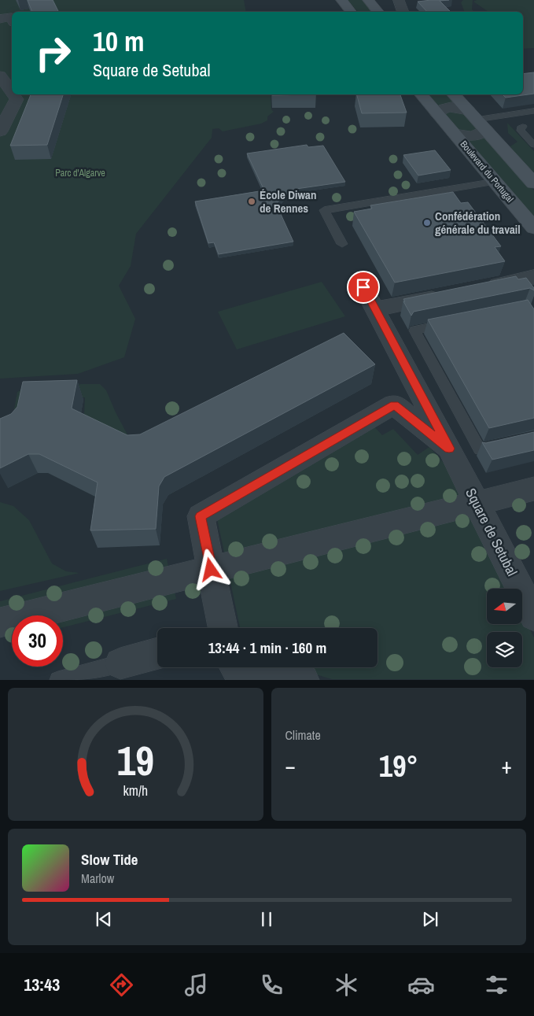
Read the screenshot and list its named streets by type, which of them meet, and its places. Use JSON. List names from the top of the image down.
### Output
{
  "streets": {
    "street": ["Boulevard du Portugal", "Square de Setubal"]
  },
  "parks": ["Parc d'Algarve"],
  "places": ["École Diwan de Rennes", "Confédération générale du travail"],
  "north": "left",
  "page": {
    "turn": ["10 m", "Square de Setubal"],
    "limit": "30",
    "trip": "13:44 · 1 min · 160 m",
    "tile": "Climate",
    "heat": ["−", "19°", "+"],
    "song": ["Slow Tide", "Marlow"],
    "tabs": "13:43",
    "gauge": ["19", "km/h"]
  }
}
